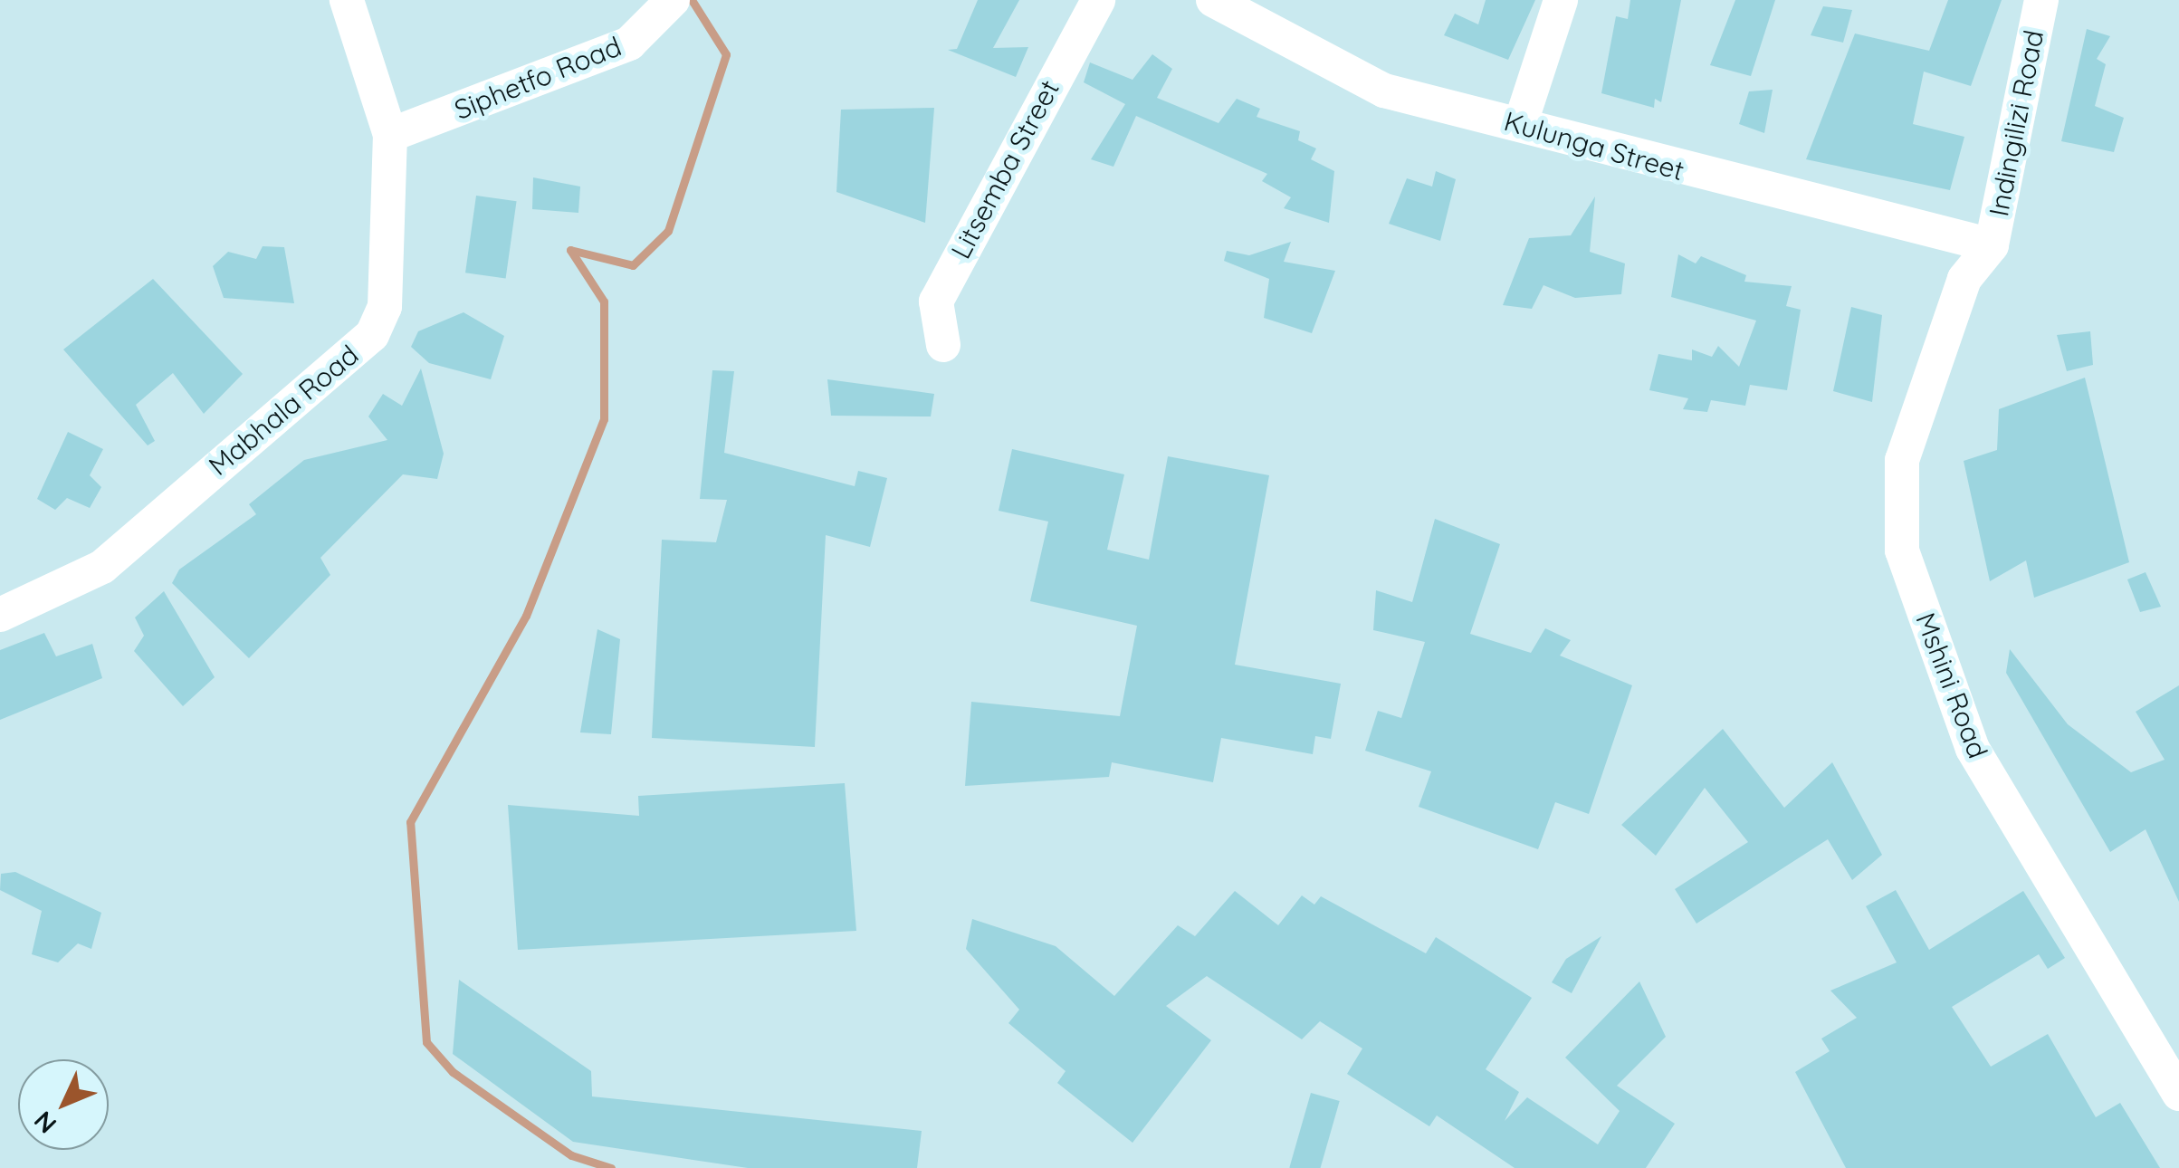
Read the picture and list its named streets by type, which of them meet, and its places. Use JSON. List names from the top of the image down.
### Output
{
  "streets": {
    "street": [
      "Siphetfo Road",
      "Indingilizi Road",
      "Kulunga Street",
      "Litsemba Street",
      "Mabhala Road",
      "Mshini Road"
    ]
  },
  "crossings": [
    ["Siphetfo Road", "Mabhala Road"],
    ["Indingilizi Road", "Kulunga Street"],
    ["Indingilizi Road", "Mshini Road"],
    ["Kulunga Street", "Mshini Road"]
  ],
  "north": "bottom left"
}
